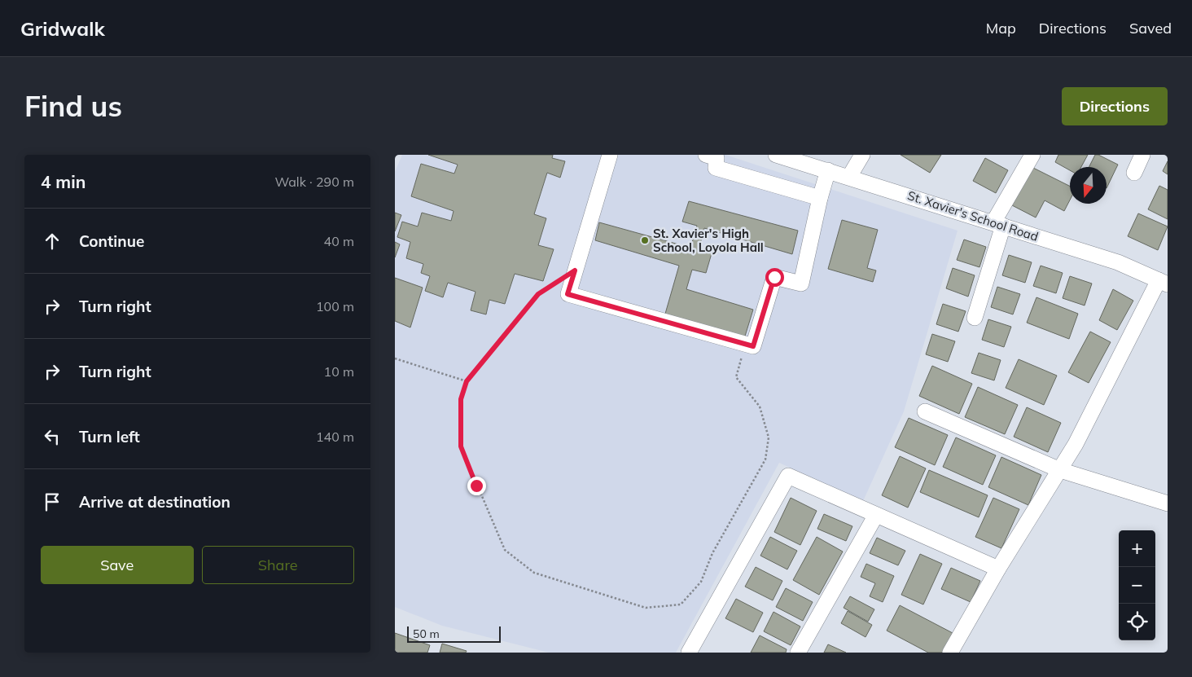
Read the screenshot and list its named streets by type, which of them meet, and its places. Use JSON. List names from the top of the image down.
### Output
{
  "streets": {
    "street": ["St. Xavier's School Road"]
  },
  "places": ["St. Xavier's High School, Loyola Hall"],
  "scale_bar": "50 m",
  "north": "bottom",
  "page": {
    "header": "Gridwalk",
    "nav": ["Map", "Directions", "Saved"],
    "buttons": [
      "Directions",
      ["Save", "Share"]
    ],
    "title": "Find us",
    "heading": ["4 min", "Walk · 290 m"],
    "list": [
      ["Continue", "40 m"],
      ["Turn right", "100 m"],
      ["Turn right", "10 m"],
      ["Turn left", "140 m"],
      "Arrive at destination"
    ],
    "map_buttons": ["+", "−"],
    "scale": "50 m"
  }
}
